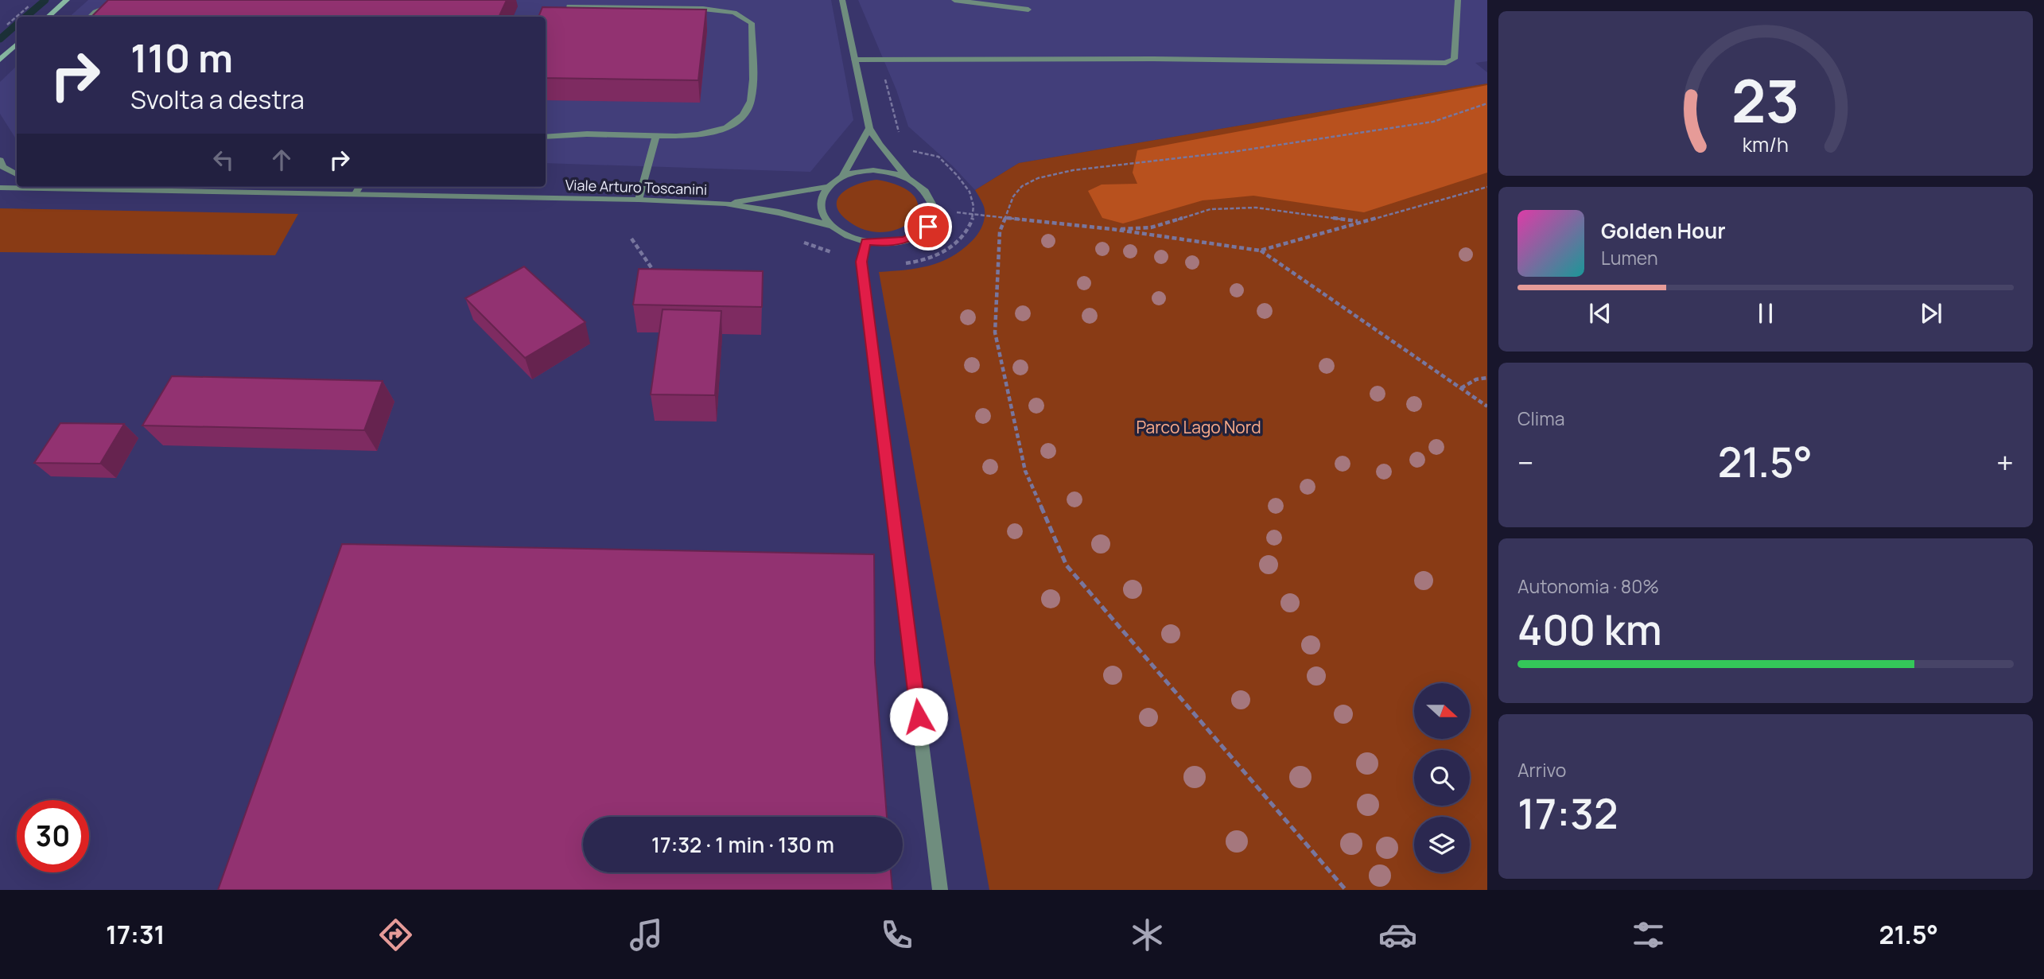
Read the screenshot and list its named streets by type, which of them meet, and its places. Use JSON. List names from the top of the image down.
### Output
{
  "streets": {
    "street": ["Viale Arturo Toscanini"]
  },
  "parks": ["Parco Lago Nord"],
  "north": "right",
  "page": {
    "turn": ["110 m", "Svolta a destra"],
    "song": ["Golden Hour", "Lumen"],
    "tile": [
      "Clima",
      ["Autonomia · 80%", "400 km"],
      ["Arrivo", "17:32"]
    ],
    "heat": ["−", "21.5°", "+"],
    "limit": "30",
    "trip": "17:32 · 1 min · 130 m",
    "tabs": ["17:31", "21.5°"],
    "gauge": ["23", "km/h"]
  }
}
